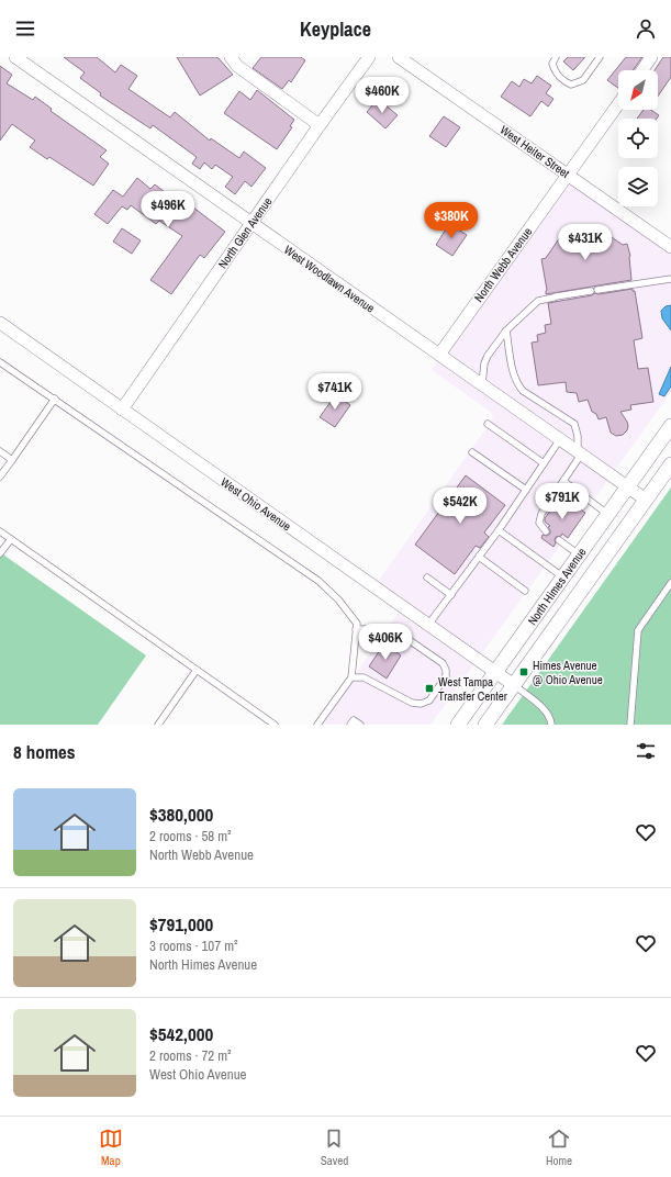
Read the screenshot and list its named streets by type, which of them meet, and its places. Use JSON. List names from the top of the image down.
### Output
{
  "streets": {
    "street": [
      "West Heiter Street",
      "North Glen Avenue",
      "North Webb Avenue",
      "West Woodlawn Avenue",
      "West Ohio Avenue",
      "North Himes Avenue"
    ]
  },
  "crossings": [
    ["West Heiter Street", "North Webb Avenue"],
    ["North Glen Avenue", "West Woodlawn Avenue"],
    ["North Glen Avenue", "West Ohio Avenue"],
    ["North Webb Avenue", "West Woodlawn Avenue"],
    ["West Woodlawn Avenue", "North Himes Avenue"],
    ["West Ohio Avenue", "North Himes Avenue"]
  ],
  "places": {
    "transit": ["Himes Avenue @ Ohio Avenue", "West Tampa Transfer Center"]
  },
  "north": "bottom left",
  "page": {
    "header": "Keyplace",
    "price": [
      "$460K",
      "$496K",
      "$380K",
      "$431K",
      "$741K",
      "$791K",
      "$542K",
      "$406K"
    ],
    "heading": "8 homes",
    "list": [
      {
        "name": "$380,000",
        "note": "2 rooms · 58 m² · North Webb Avenue"
      },
      {
        "name": "$791,000",
        "note": "3 rooms · 107 m² · North Himes Avenue"
      },
      {
        "name": "$542,000",
        "note": "2 rooms · 72 m² · West Ohio Avenue"
      }
    ],
    "tabs": ["Map", "Saved", "Home"]
  }
}
